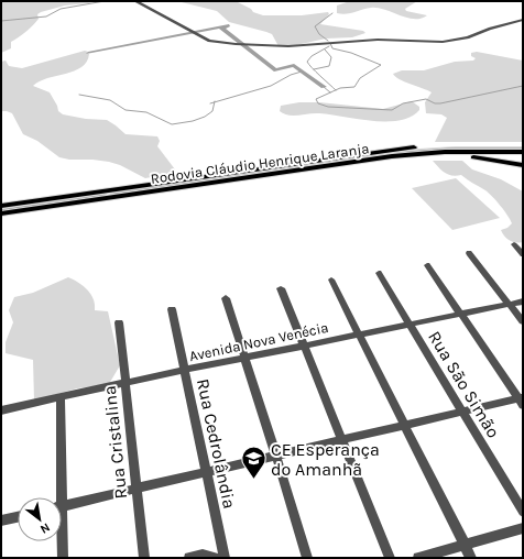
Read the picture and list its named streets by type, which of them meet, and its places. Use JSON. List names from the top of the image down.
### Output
{
  "streets": {
    "main road": ["Rodovia Cláudio Henrique Laranja"],
    "street": [
      "Avenida Nova Venécia",
      "Rua São Simão",
      "Rua Cristalina",
      "Rua Cedrolândia"
    ]
  },
  "crossings": [
    ["Avenida Nova Venécia", "Rua São Simão"],
    ["Avenida Nova Venécia", "Rua Cristalina"],
    ["Avenida Nova Venécia", "Rua Cedrolândia"]
  ],
  "places": {
    "school or university": ["CE Esperança do Amanhã"]
  },
  "north": "bottom right"
}
